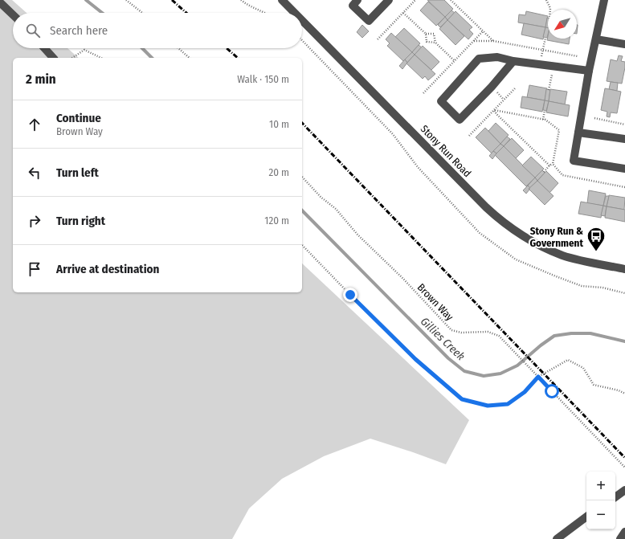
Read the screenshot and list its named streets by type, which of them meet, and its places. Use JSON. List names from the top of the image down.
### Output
{
  "streets": {
    "street": ["Stony Run Road"],
    "path": ["Brown Way"]
  },
  "water": ["Gillies Creek"],
  "places": {
    "bus stop": ["Stony Run & Government"]
  },
  "north": "bottom left",
  "page": {
    "search": "Search here",
    "heading": ["2 min", "Walk · 150 m"],
    "list": [
      ["Continue", "Brown Way", "10 m"],
      ["Turn left", "20 m"],
      ["Turn right", "120 m"],
      "Arrive at destination"
    ],
    "map_buttons": ["+", "−"]
  }
}
